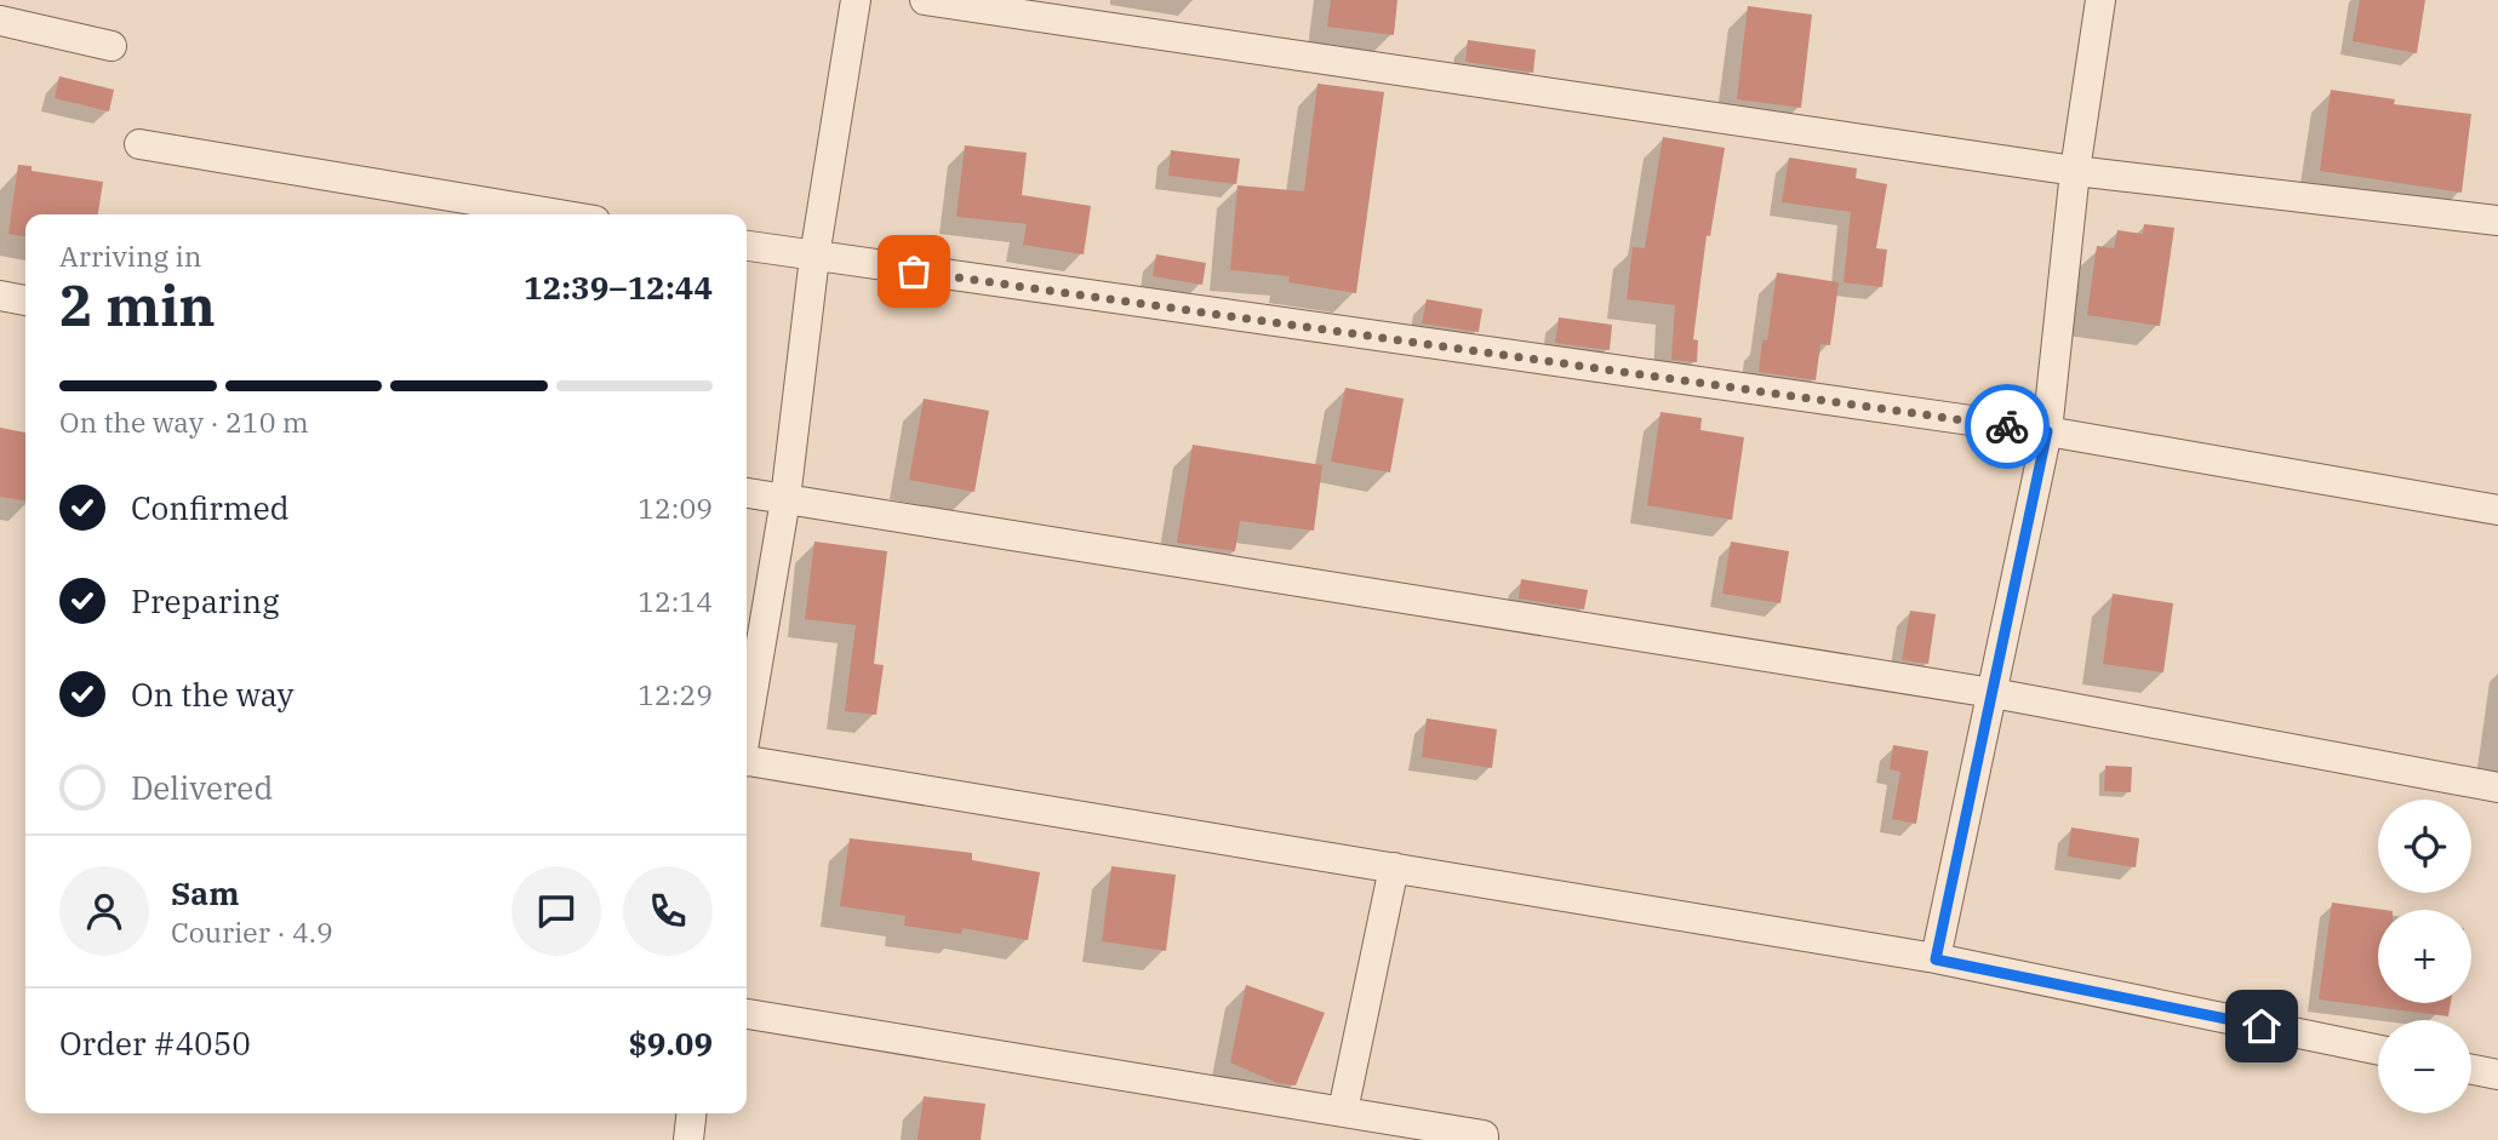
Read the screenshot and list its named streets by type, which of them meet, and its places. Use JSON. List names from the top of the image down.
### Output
{
  "page": {
    "heading": ["2 min", "Arriving in", "12:39–12:44"],
    "panel": [
      "Sam",
      "Courier · 4.9",
      "Order #4050",
      "$9.09"
    ],
    "bar": "On the way · 210 m",
    "list": [
      ["Confirmed", "12:09"],
      ["Preparing", "12:14"],
      ["On the way", "12:29"],
      "Delivered"
    ],
    "map_buttons": ["+", "−"]
  }
}
